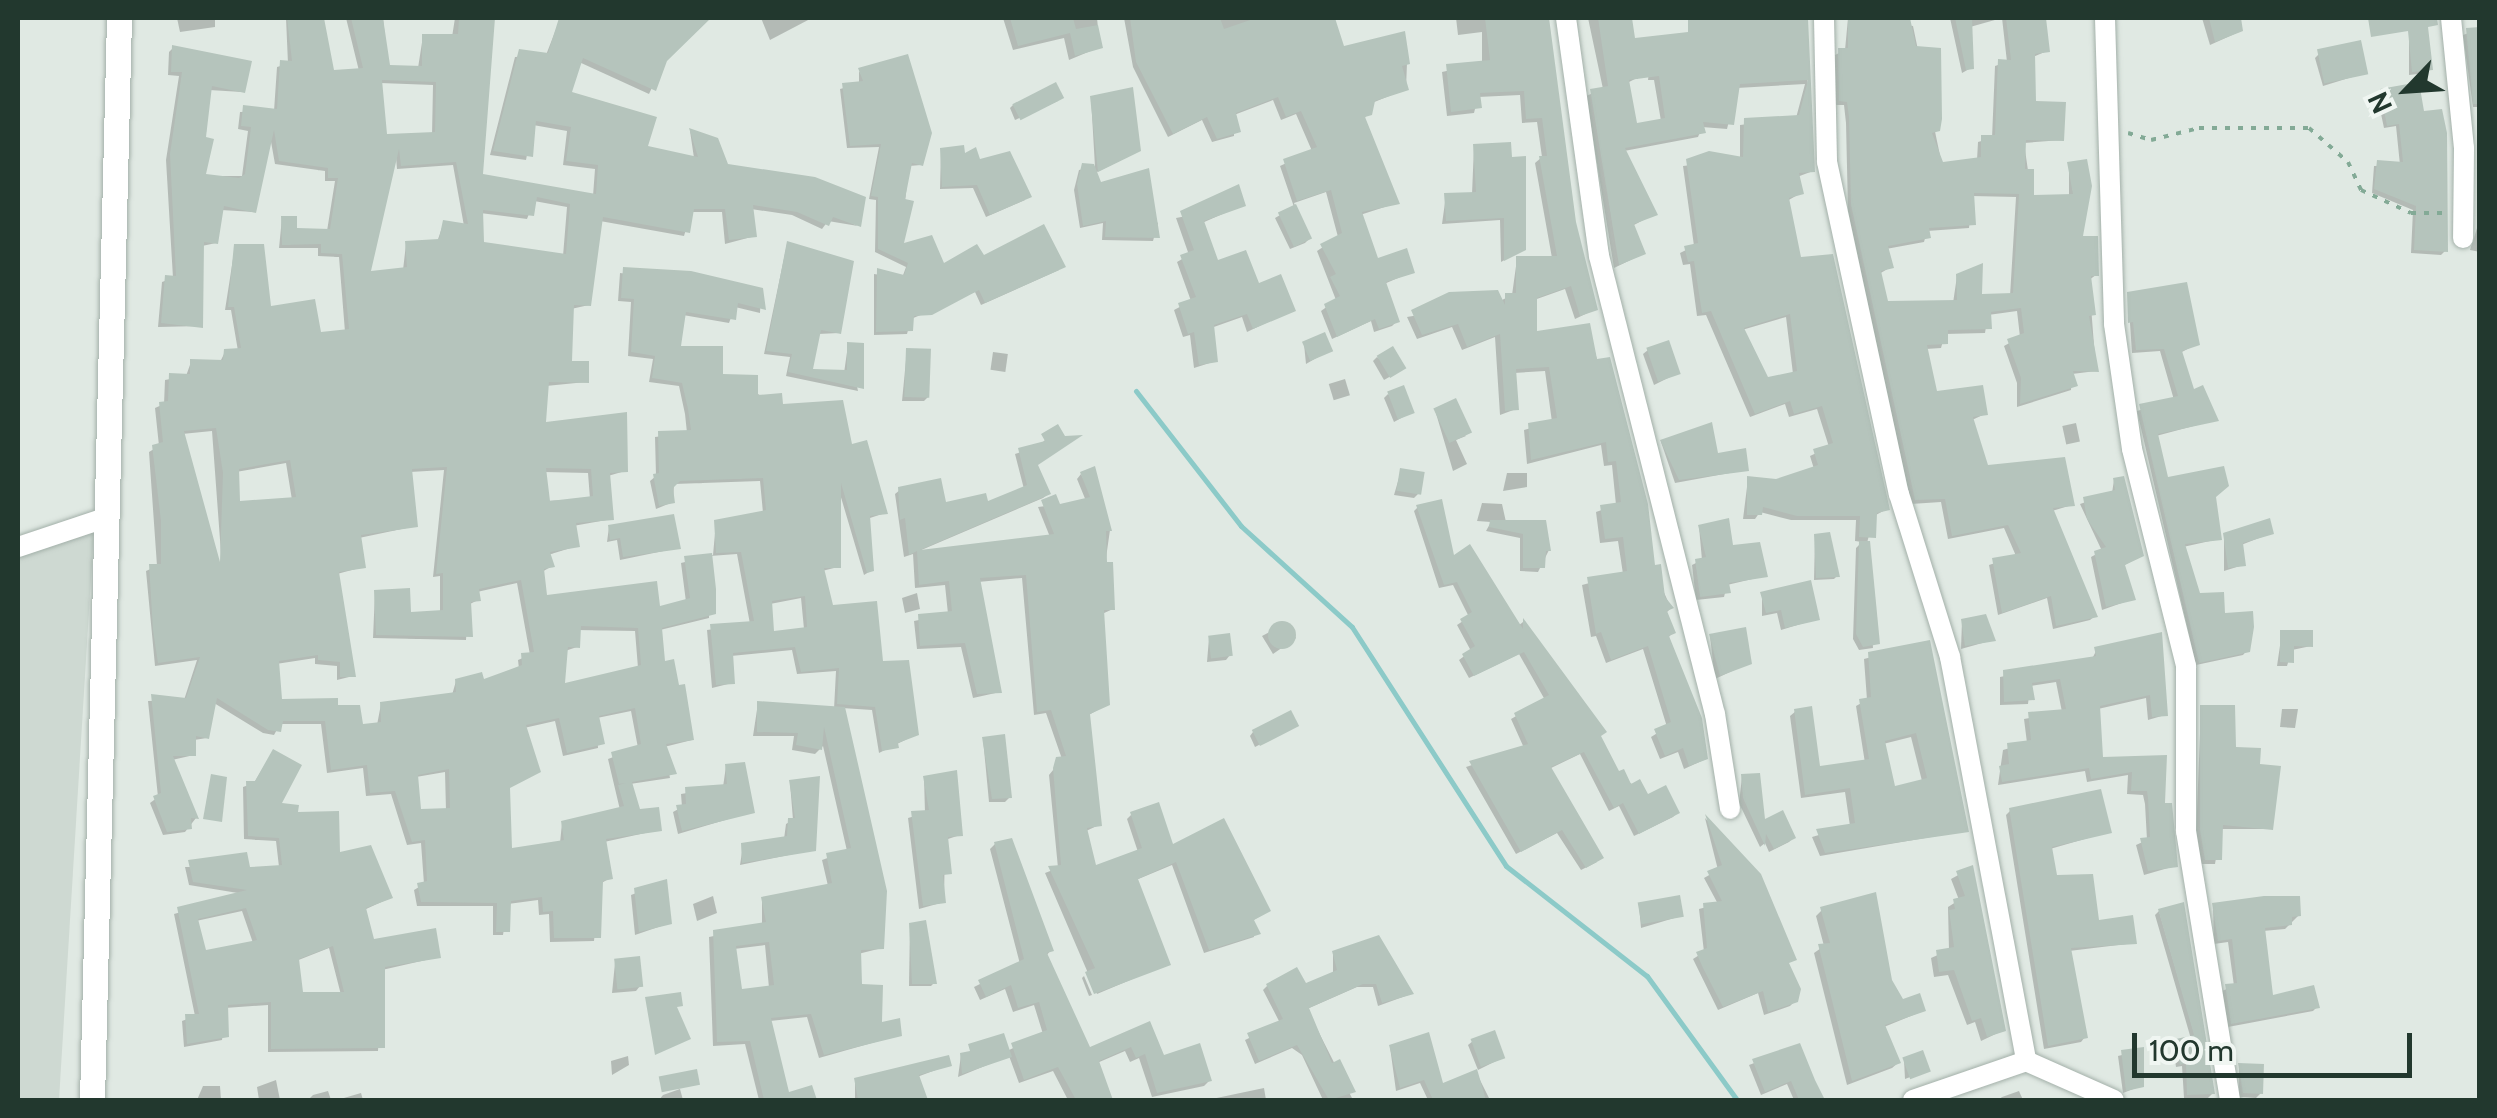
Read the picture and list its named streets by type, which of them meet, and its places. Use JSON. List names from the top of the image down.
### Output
{
  "scale_bar": "100 m",
  "north": "bottom left"
}
